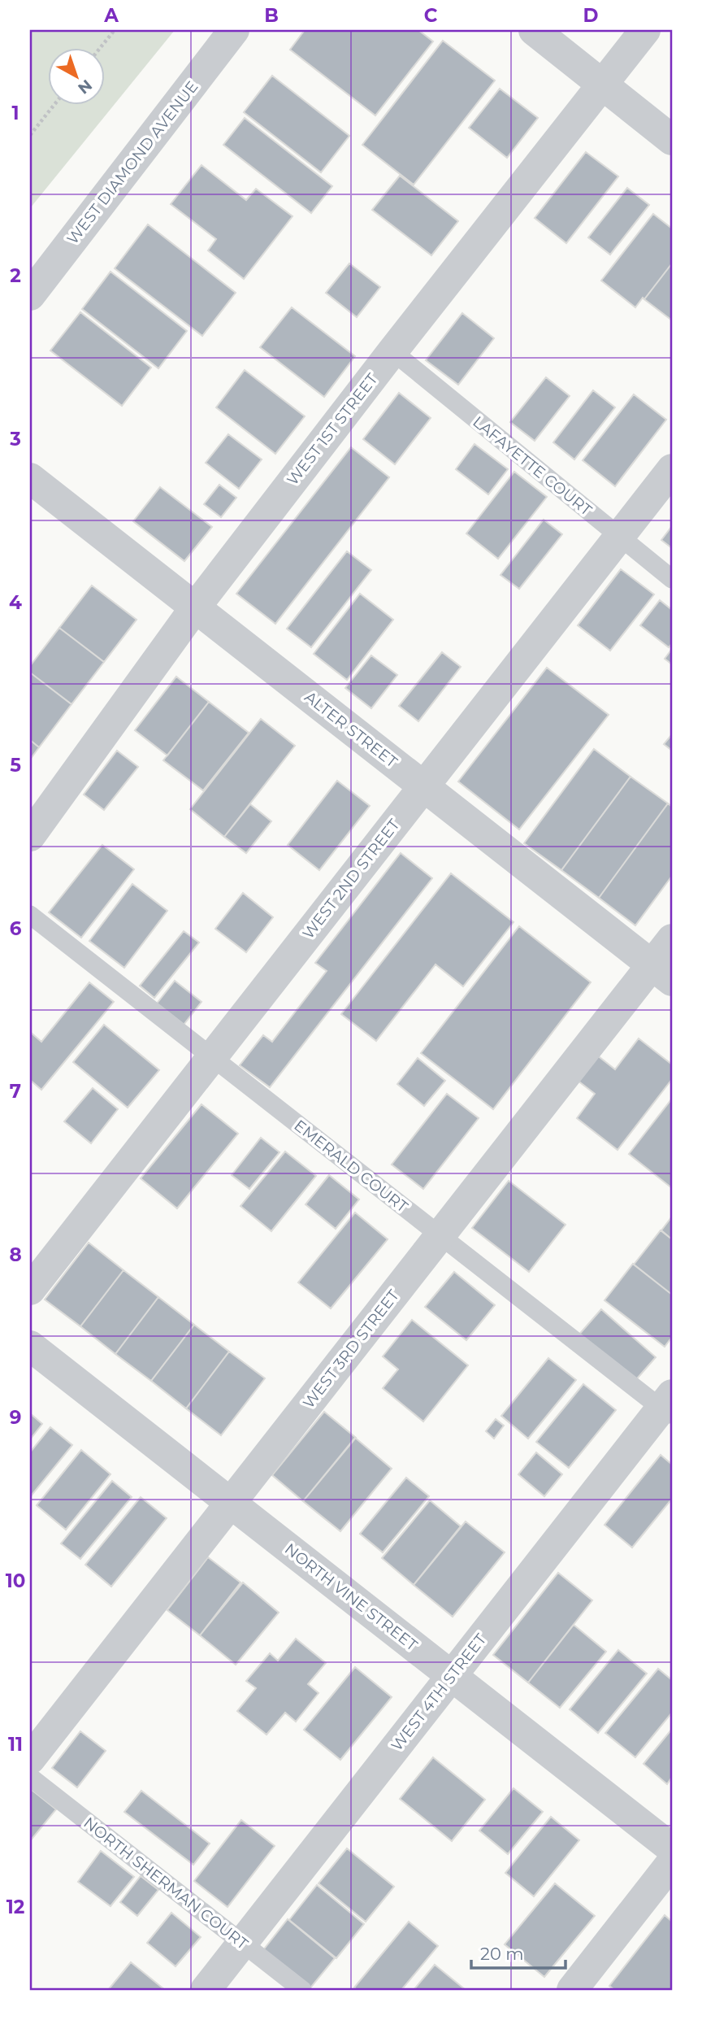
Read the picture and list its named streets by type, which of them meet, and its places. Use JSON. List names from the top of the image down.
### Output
{
  "streets": {
    "street": [
      "WEST DIAMOND AVENUE",
      "WEST 1ST STREET",
      "ALTER STREET",
      "WEST 2ND STREET",
      "WEST 3RD STREET",
      "NORTH VINE STREET",
      "WEST 4TH STREET"
    ],
    "lane": ["LAFAYETTE COURT", "EMERALD COURT", "NORTH SHERMAN COURT"]
  },
  "crossings": [
    ["WEST 1ST STREET", "LAFAYETTE COURT"],
    ["WEST 1ST STREET", "ALTER STREET"],
    ["LAFAYETTE COURT", "WEST 2ND STREET"],
    ["ALTER STREET", "WEST 2ND STREET"],
    ["ALTER STREET", "WEST 3RD STREET"],
    ["WEST 2ND STREET", "EMERALD COURT"],
    ["EMERALD COURT", "WEST 3RD STREET"],
    ["EMERALD COURT", "WEST 4TH STREET"],
    ["WEST 3RD STREET", "NORTH VINE STREET"],
    ["NORTH VINE STREET", "WEST 4TH STREET"],
    ["WEST 4TH STREET", "NORTH SHERMAN COURT"]
  ],
  "scale_bar": "20 m",
  "north": "bottom right",
  "grid": {
    "columns": [
      "A",
      "B",
      "C",
      "D"
    ],
    "rows": [
      "1",
      "2",
      "3",
      "4",
      "5",
      "6",
      "7",
      "8",
      "9",
      "10",
      "11",
      "12"
    ]
  }
}
